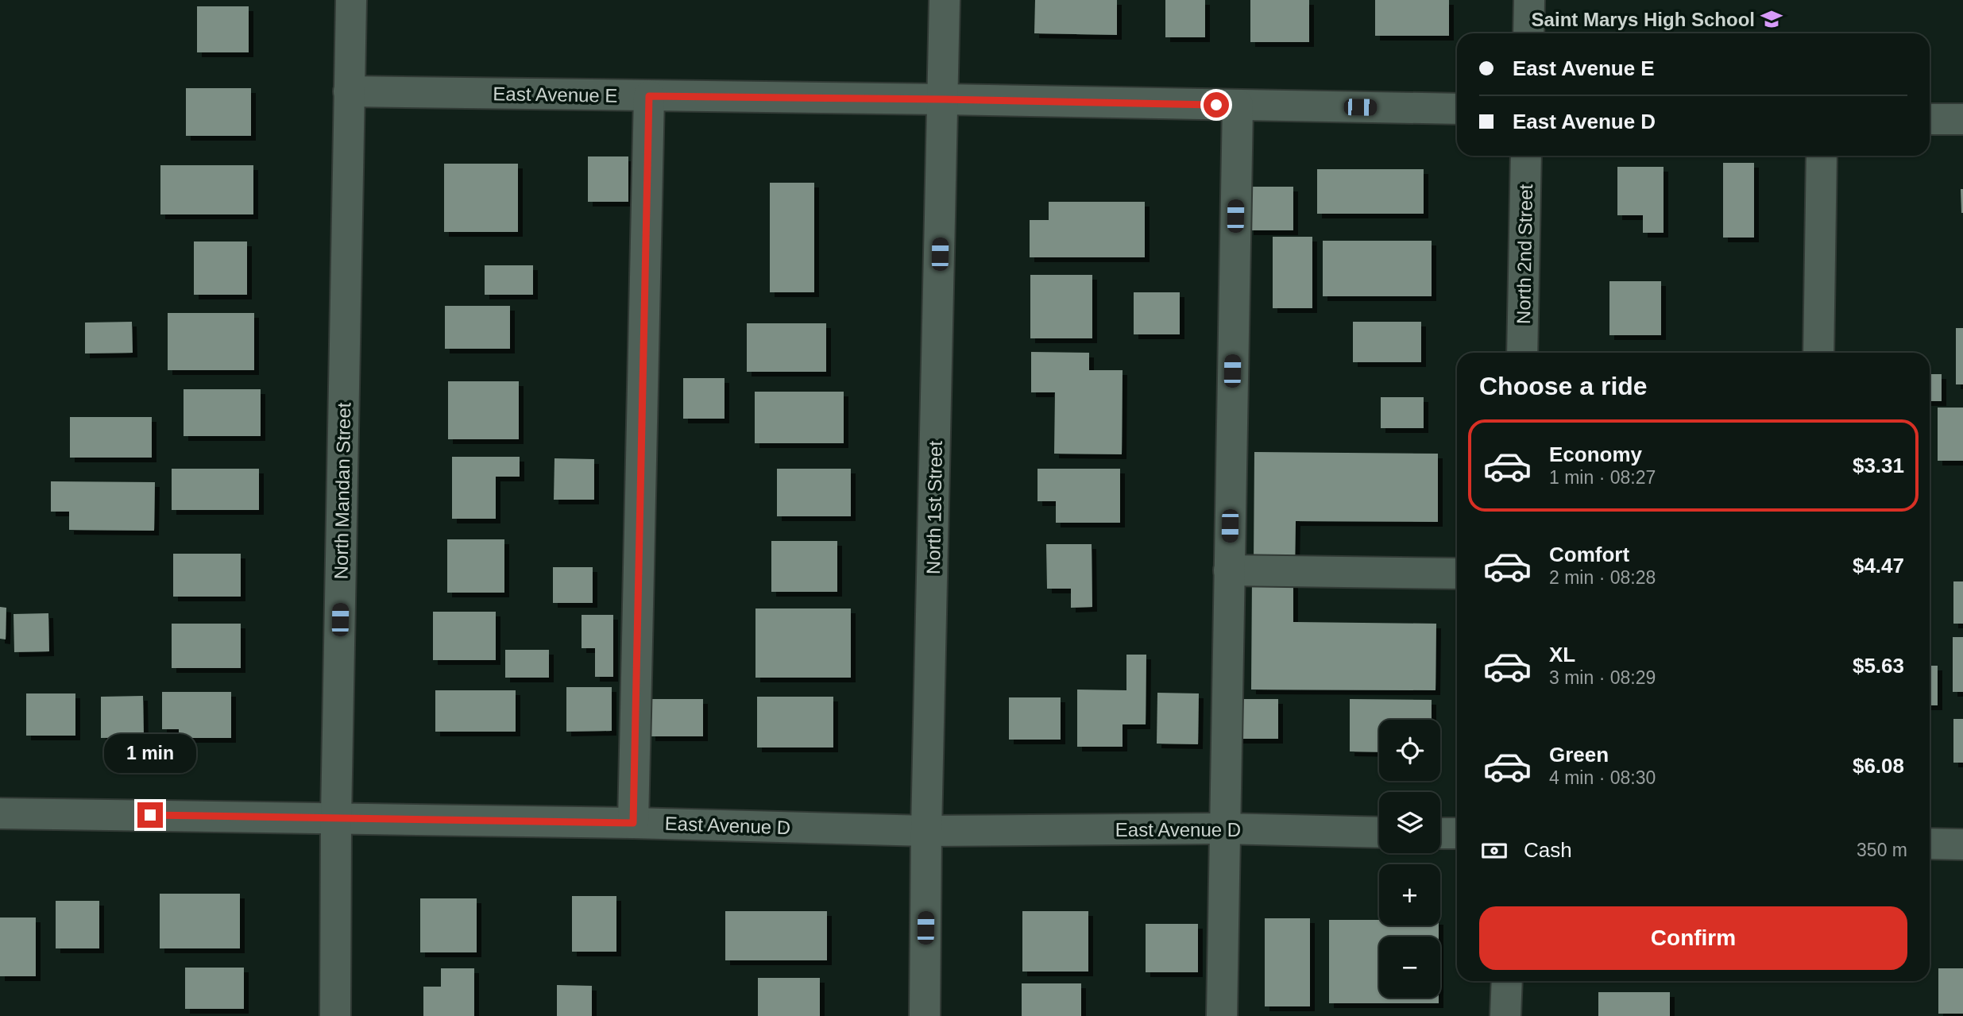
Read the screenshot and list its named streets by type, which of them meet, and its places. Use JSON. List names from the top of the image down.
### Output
{
  "streets": {
    "street": [
      "East Avenue E",
      "North 2nd Street",
      "North Mandan Street",
      "North 1st Street",
      "East Avenue D"
    ]
  },
  "crossings": [
    ["East Avenue E", "North Mandan Street"],
    ["East Avenue E", "North 1st Street"],
    ["North Mandan Street", "East Avenue D"],
    ["North 1st Street", "East Avenue D"]
  ],
  "places": {
    "school or university": ["Saint Marys High School"]
  },
  "page": {
    "banner": ["East Avenue E", "East Avenue D"],
    "heading": "Choose a ride",
    "list": [
      {
        "name": "Economy",
        "note": "1 min · 08:27",
        "value": "$3.31"
      },
      {
        "name": "Comfort",
        "note": "2 min · 08:28",
        "value": "$4.47"
      },
      {
        "name": "XL",
        "note": "3 min · 08:29",
        "value": "$5.63"
      },
      {
        "name": "Green",
        "note": "4 min · 08:30",
        "value": "$6.08"
      }
    ],
    "map_buttons": ["+", "−"],
    "bubble": "1 min",
    "pay": ["Cash", "350 m"],
    "buttons": "Confirm"
  }
}
